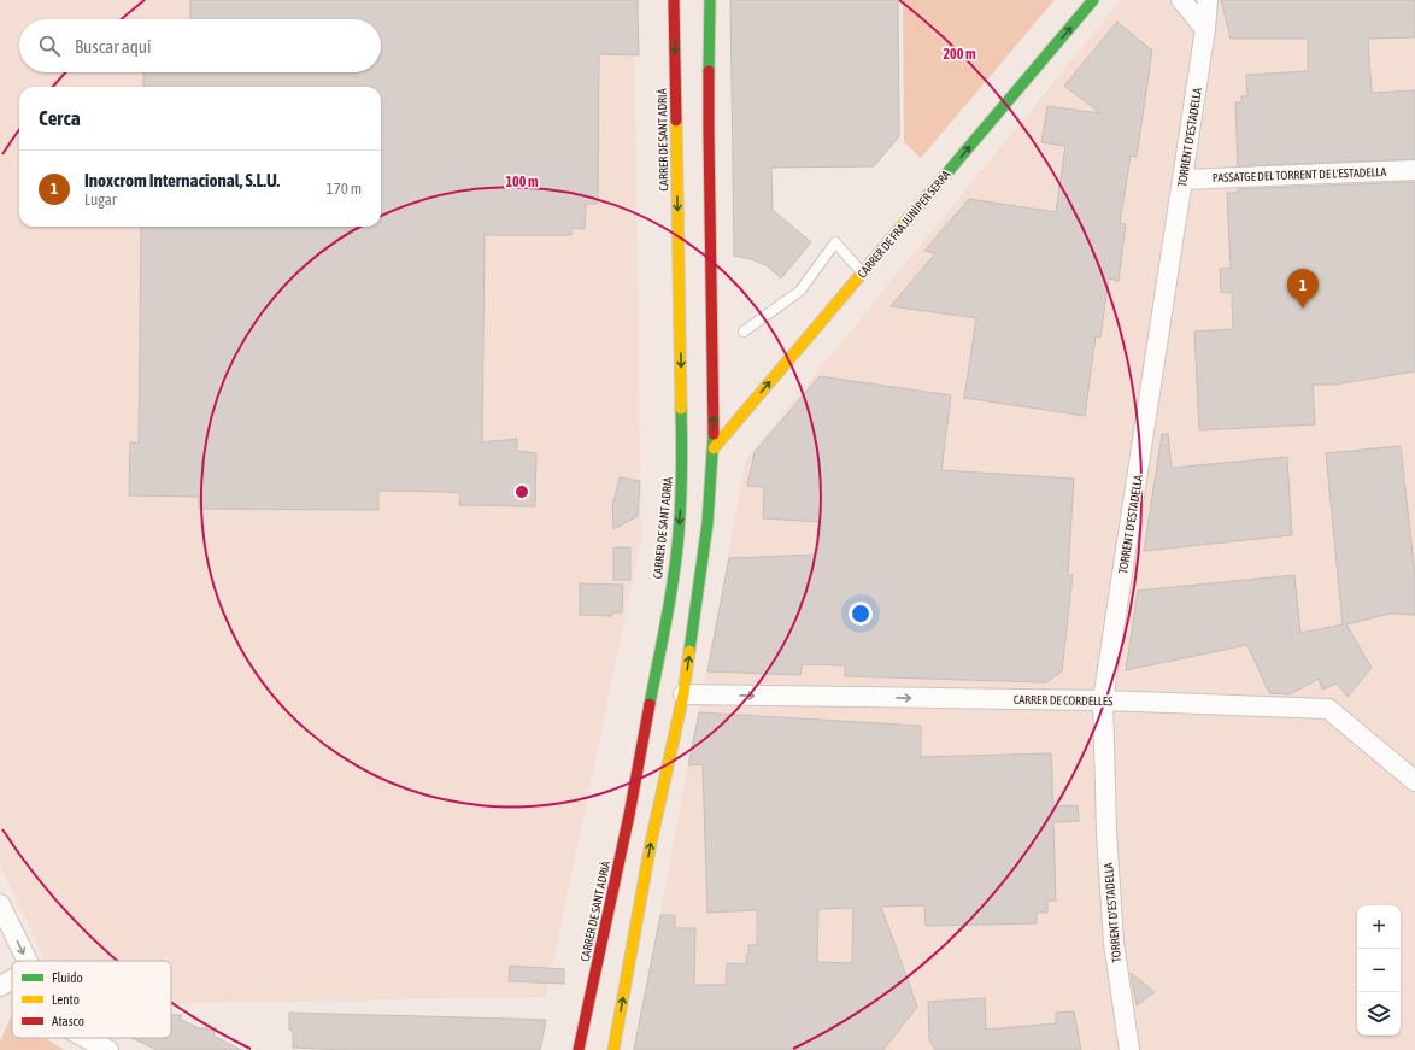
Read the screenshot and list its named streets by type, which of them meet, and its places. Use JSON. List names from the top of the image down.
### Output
{
  "streets": {
    "street": [
      "TORRENT D'ESTADELLA",
      "CARRER DE SANT ADRIÀ",
      "PASSATGE DEL TORRENT DE L'ESTADELLA",
      "CARRER DE FRA JUNÍPER SERRA",
      "CARRER DE CORDELLES"
    ]
  },
  "crossings": [
    ["TORRENT D'ESTADELLA", "PASSATGE DEL TORRENT DE L'ESTADELLA"],
    ["TORRENT D'ESTADELLA", "CARRER DE CORDELLES"]
  ],
  "one_way": ["CARRER DE FRA JUNÍPER SERRA", "CARRER DE CORDELLES"],
  "legend": ["Fluido", "Lento", "Atasco"],
  "page": {
    "search": "Buscar aquí",
    "heading": "Cerca",
    "list": [
      {
        "mark": "1",
        "name": "Inoxcrom Internacional, S.L.U.",
        "note": "Lugar",
        "value": "170 m"
      }
    ],
    "pins": "1",
    "map_buttons": ["+", "−"]
  },
  "rings": ["200 m", "100 m"]
}
